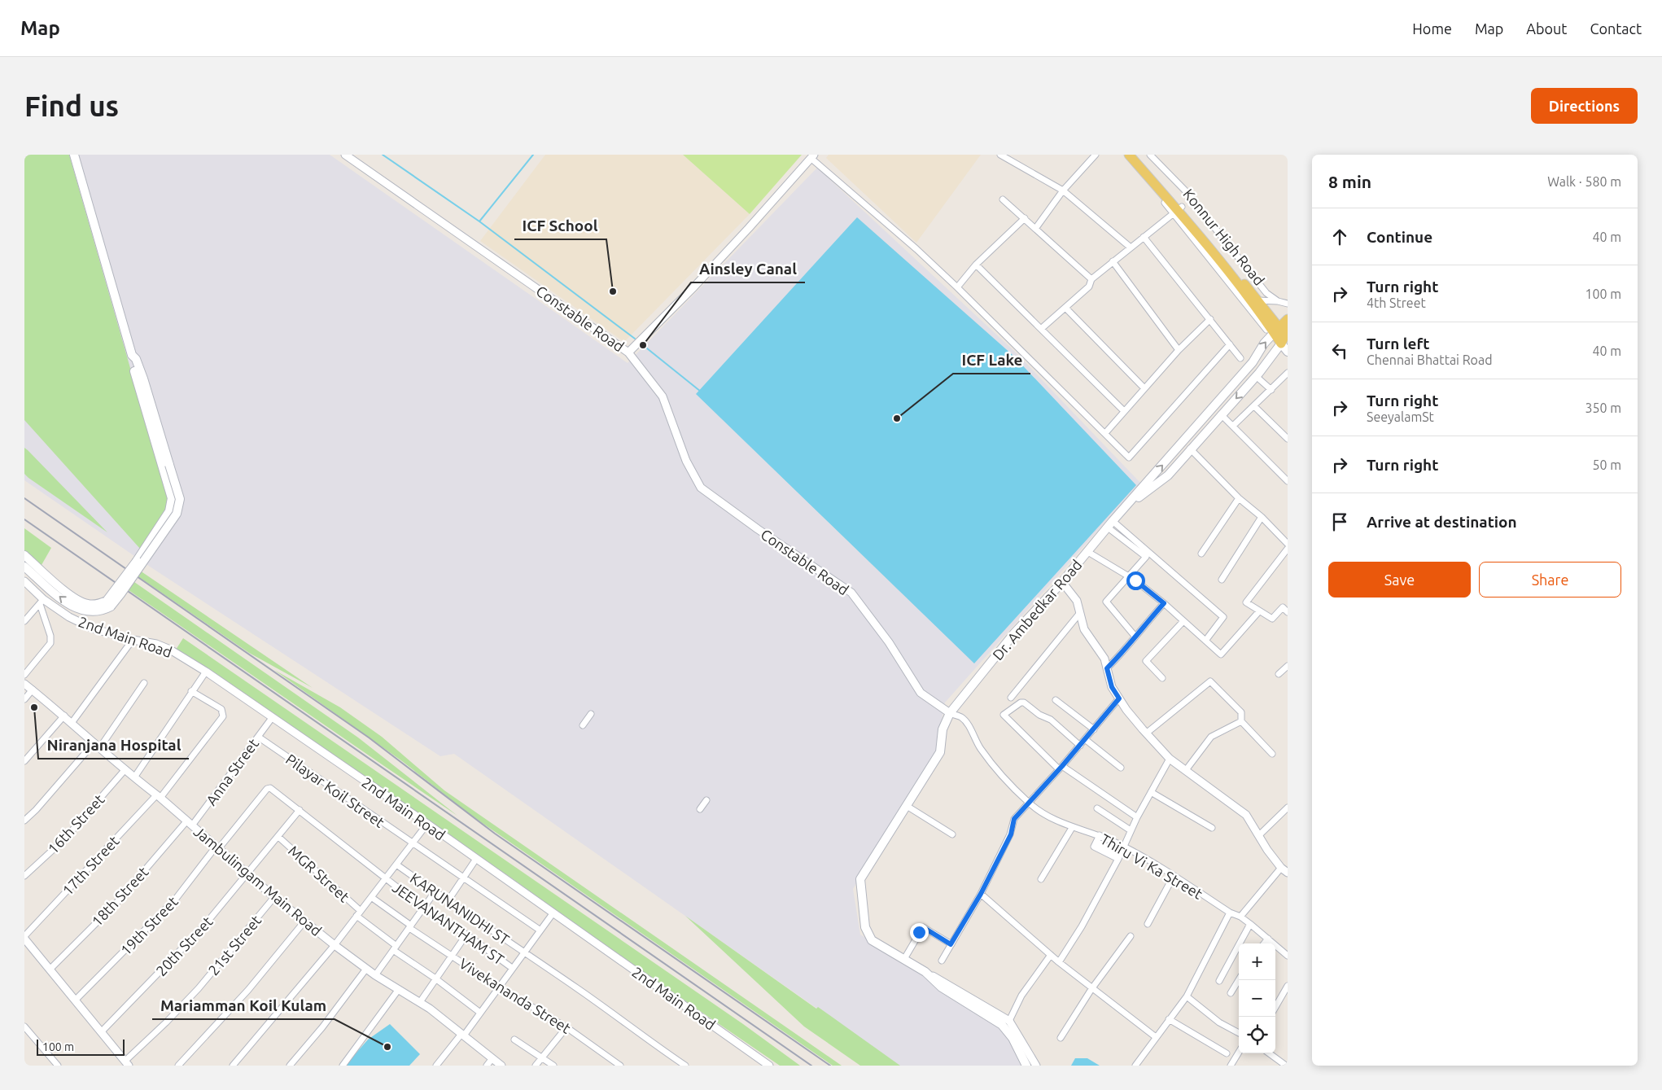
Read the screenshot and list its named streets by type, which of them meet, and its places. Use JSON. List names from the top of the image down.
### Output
{
  "streets": {
    "main road": ["Konnur High Road", "Dr. Ambedkar Road"],
    "street": [
      "Constable Road",
      "2nd Main Road",
      "Anna Street",
      "Pilayar Koil Street",
      "16th Street",
      "17th Street",
      "Thiru Vi Ka Street",
      "MGR Street",
      "Jambulingam Main Road",
      "18th Street",
      "KARUNANIDHI ST",
      "JEEVANANTHAM ST",
      "19th Street",
      "21st Street",
      "20th Street",
      "Vivekananda Street"
    ]
  },
  "crossings": [
    ["Konnur High Road", "Dr. Ambedkar Road"],
    ["Constable Road", "Dr. Ambedkar Road"],
    ["Constable Road", "Thiru Vi Ka Street"],
    ["Dr. Ambedkar Road", "Thiru Vi Ka Street"],
    ["2nd Main Road", "Anna Street"],
    ["Anna Street", "Pilayar Koil Street"],
    ["Anna Street", "Jambulingam Main Road"],
    ["Anna Street", "18th Street"],
    ["16th Street", "Jambulingam Main Road"],
    ["17th Street", "Jambulingam Main Road"],
    ["MGR Street", "20th Street"],
    ["Jambulingam Main Road", "18th Street"],
    ["Jambulingam Main Road", "19th Street"],
    ["Jambulingam Main Road", "21st Street"],
    ["Jambulingam Main Road", "20th Street"],
    ["JEEVANANTHAM ST", "19th Street"],
    ["JEEVANANTHAM ST", "20th Street"],
    ["19th Street", "20th Street"]
  ],
  "places": [
    "ICF School",
    "Ainsley Canal",
    "ICF Lake",
    "Niranjana Hospital",
    "Mariamman Koil Kulam"
  ],
  "scale_bar": "100 m",
  "page": {
    "header": "Map",
    "nav": [
      "Home",
      "Map",
      "About",
      "Contact"
    ],
    "buttons": [
      "Directions",
      ["Save", "Share"]
    ],
    "title": "Find us",
    "heading": ["8 min", "Walk · 580 m"],
    "list": [
      ["Continue", "40 m"],
      ["Turn right", "4th Street", "100 m"],
      ["Turn left", "Chennai Bhattai Road", "40 m"],
      ["Turn right", "SeeyalamSt", "350 m"],
      ["Turn right", "50 m"],
      "Arrive at destination"
    ],
    "map_buttons": ["+", "−"],
    "scale": "100 m"
  }
}
